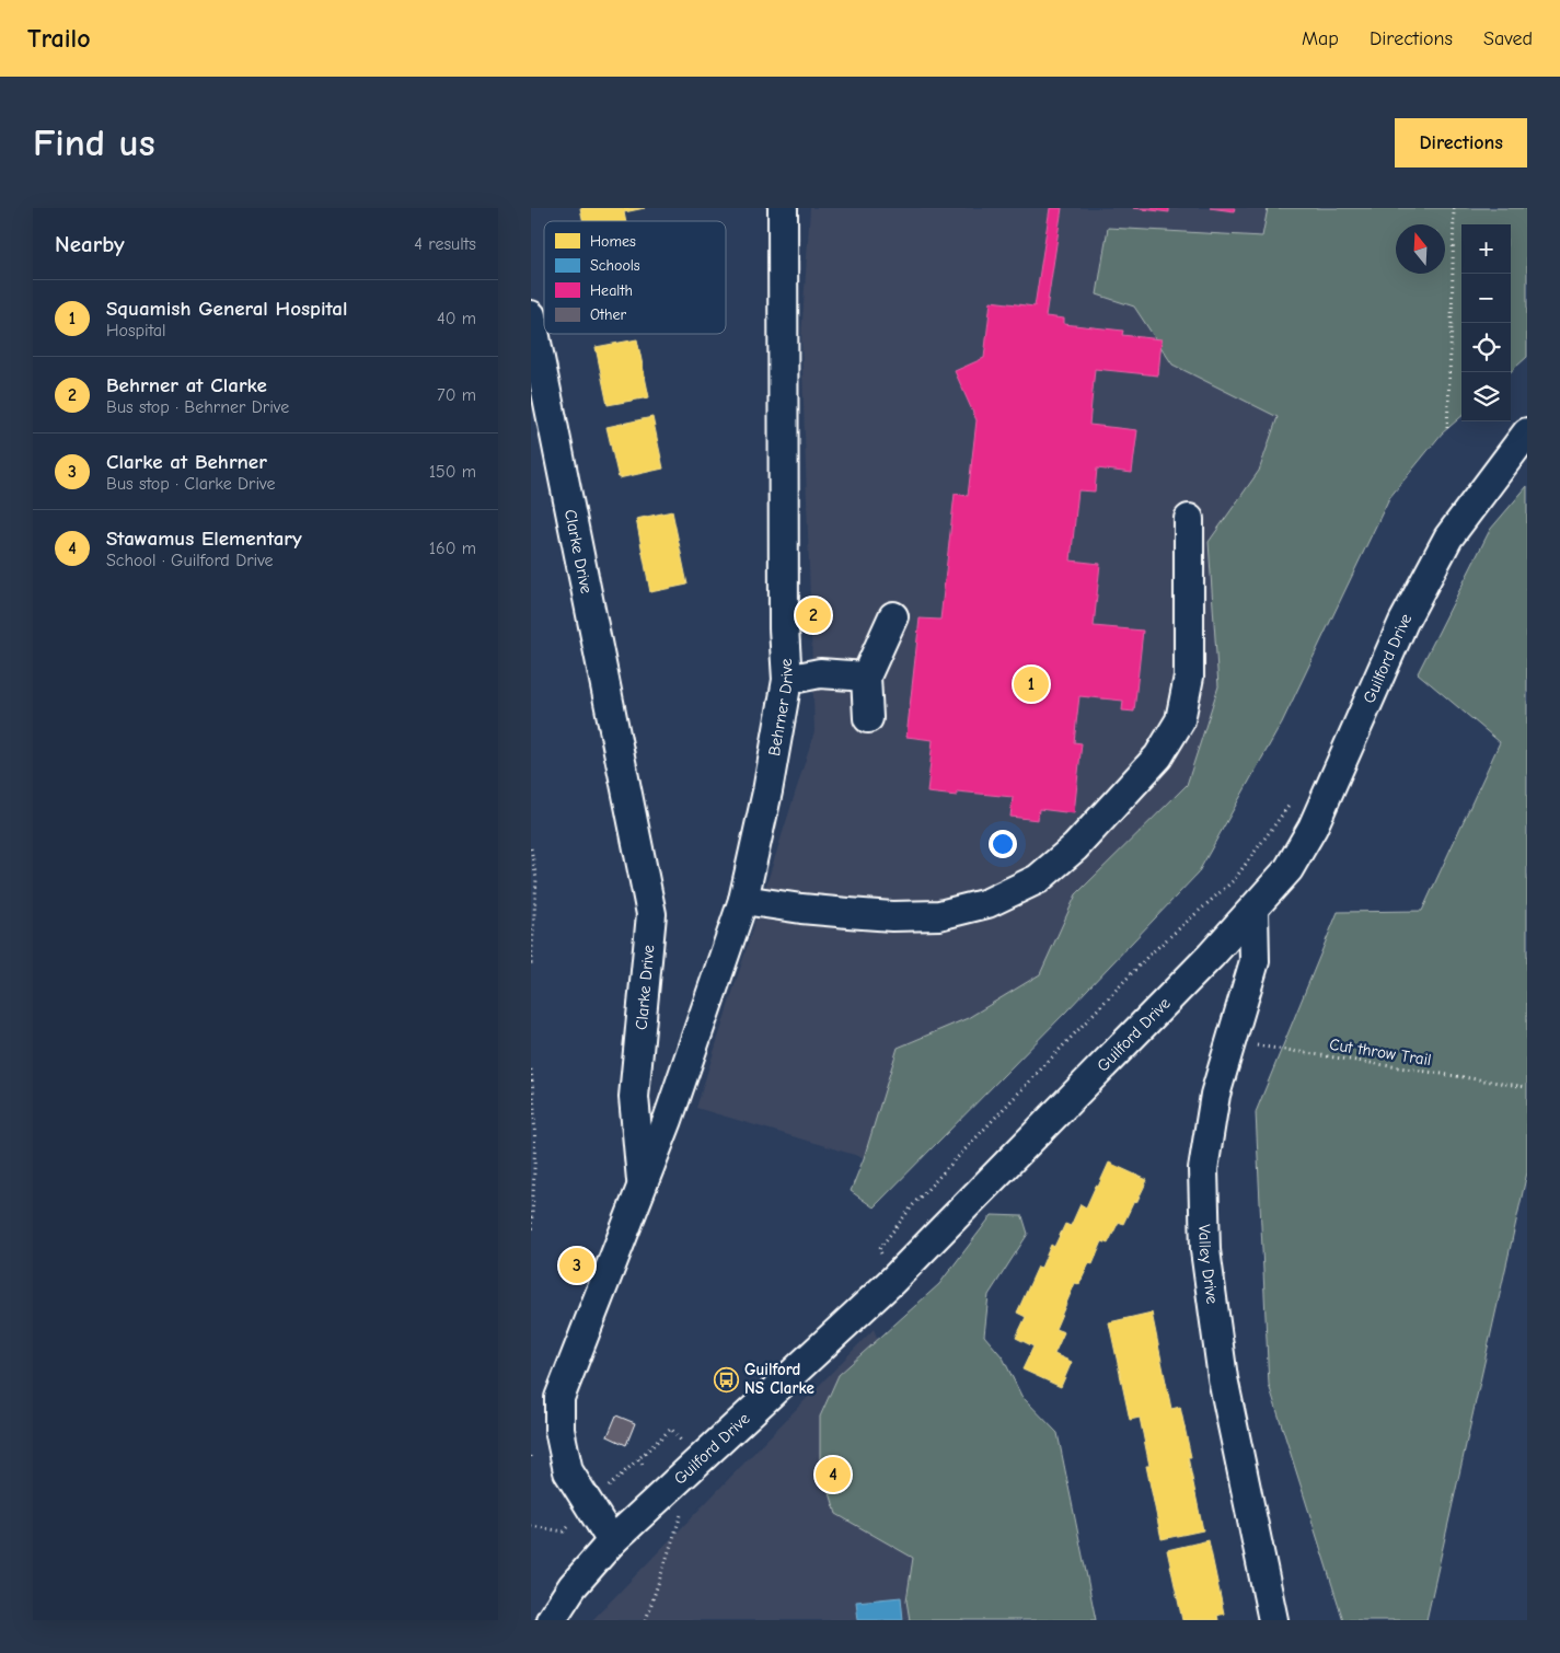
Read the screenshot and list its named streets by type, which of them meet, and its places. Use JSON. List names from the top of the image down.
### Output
{
  "streets": {
    "street": [
      "Clarke Drive",
      "Guilford Drive",
      "Behrner Drive",
      "Valley Drive"
    ],
    "path": ["Cut throw Trail"]
  },
  "crossings": [
    ["Clarke Drive", "Guilford Drive"],
    ["Clarke Drive", "Behrner Drive"],
    ["Guilford Drive", "Valley Drive"],
    ["Cut throw Trail", "Valley Drive"]
  ],
  "places": {
    "bus stop": ["Guilford NS Clarke"]
  },
  "legend": [
    "Homes",
    "Schools",
    "Health",
    "Other"
  ],
  "north": "top",
  "page": {
    "header": "Trailo",
    "nav": ["Map", "Directions", "Saved"],
    "buttons": "Directions",
    "title": "Find us",
    "heading": ["Nearby", "4 results"],
    "map_buttons": ["+", "−"],
    "list": [
      {
        "mark": "1",
        "name": "Squamish General Hospital",
        "note": "Hospital",
        "value": "40 m"
      },
      {
        "mark": "2",
        "name": "Behrner at Clarke",
        "note": "Bus stop · Behrner Drive",
        "value": "70 m"
      },
      {
        "mark": "3",
        "name": "Clarke at Behrner",
        "note": "Bus stop · Clarke Drive",
        "value": "150 m"
      },
      {
        "mark": "4",
        "name": "Stawamus Elementary",
        "note": "School · Guilford Drive",
        "value": "160 m"
      }
    ],
    "pins": [
      "2",
      "1",
      "3",
      "4"
    ]
  }
}
